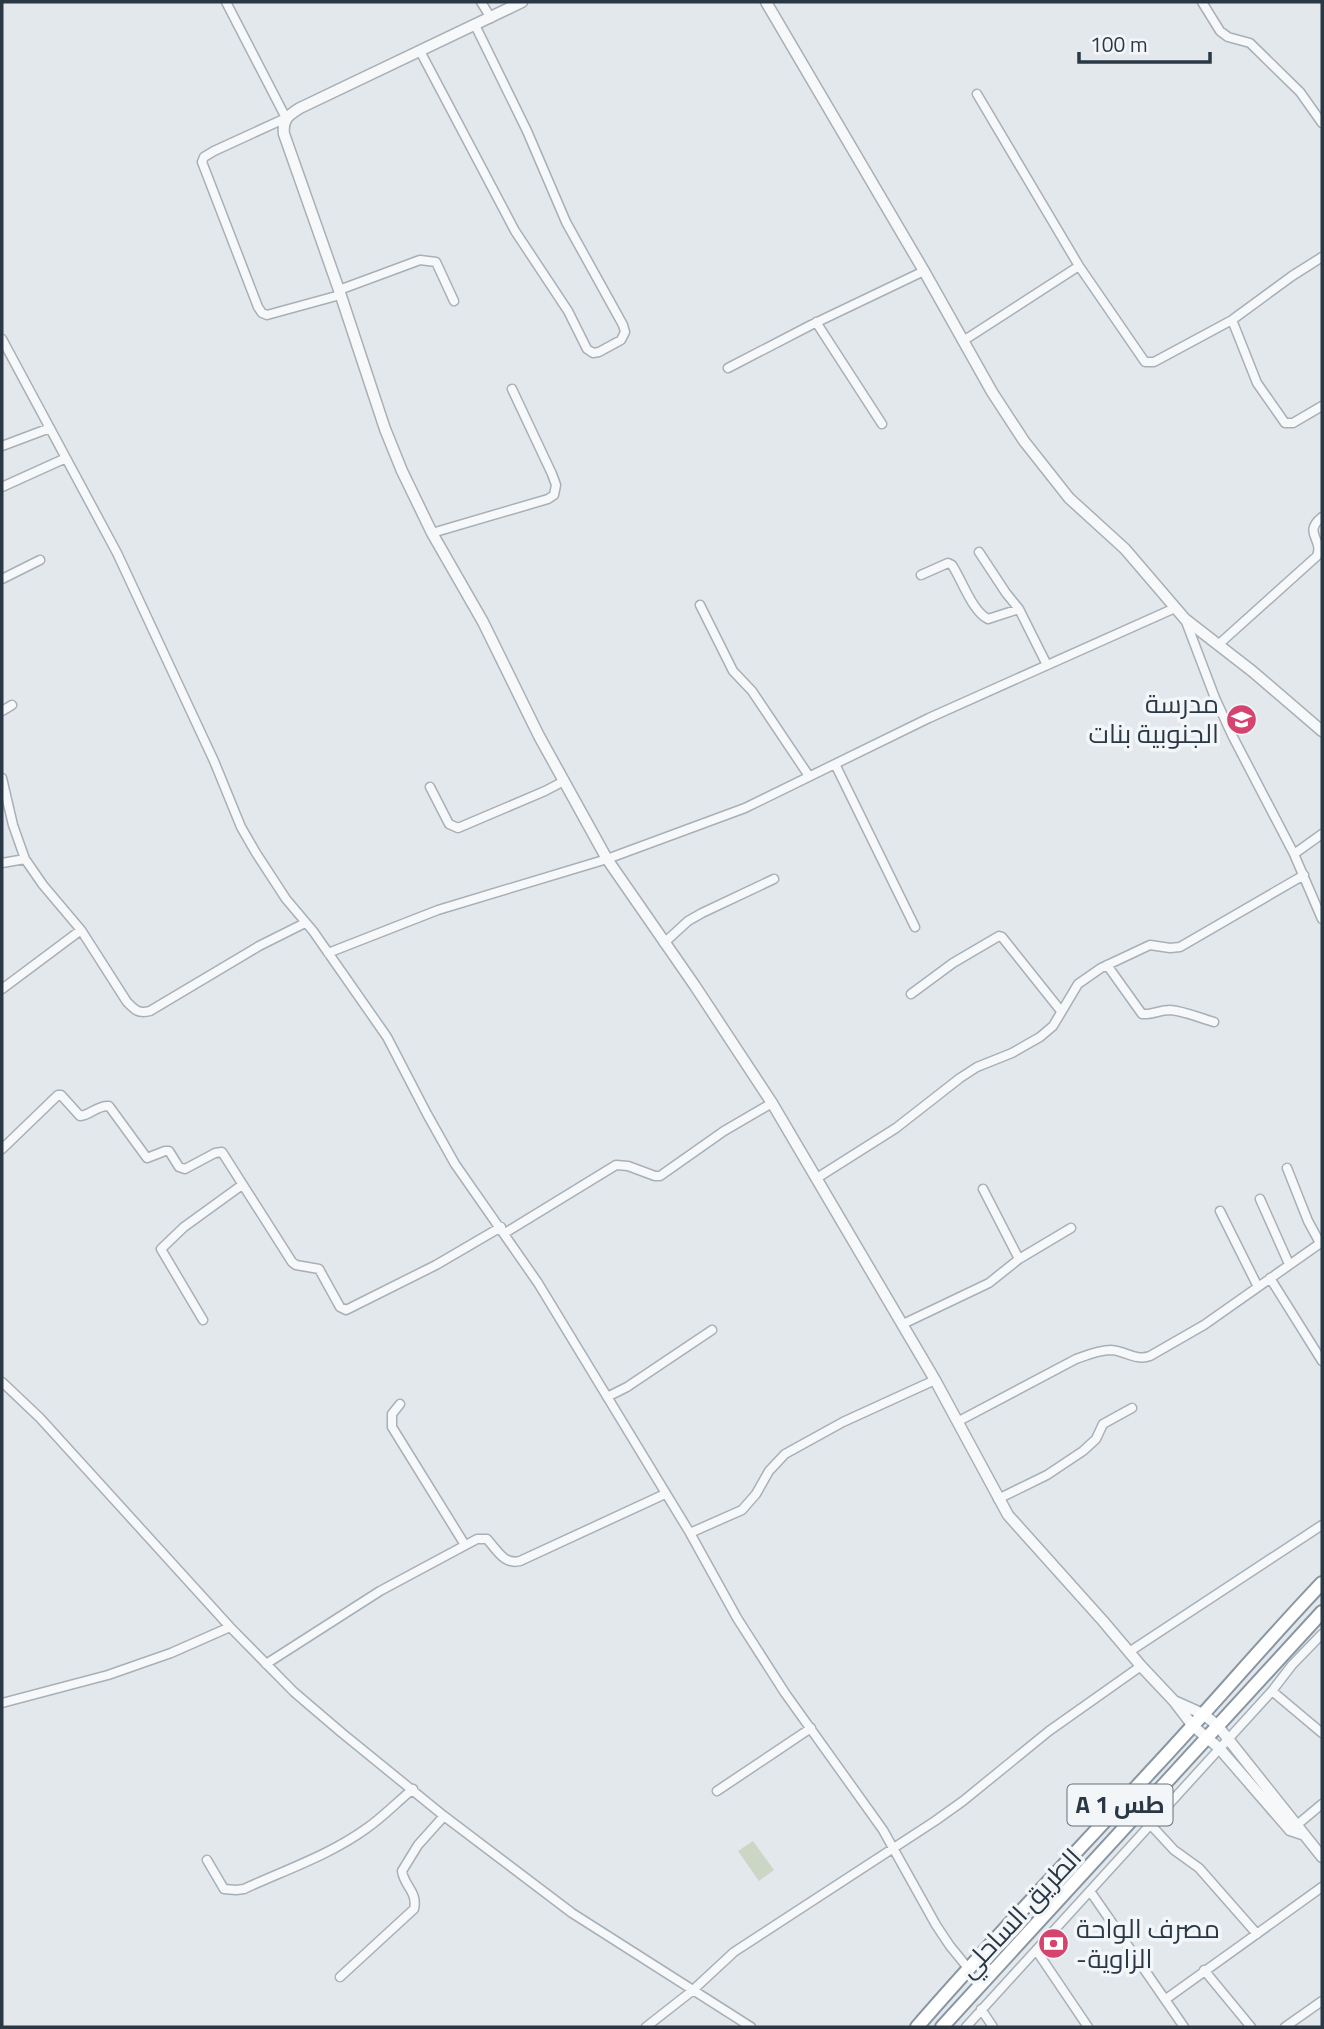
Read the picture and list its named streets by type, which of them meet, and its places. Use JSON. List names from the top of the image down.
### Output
{
  "streets": {
    "highway": ["A 1 طس", "الطريق الساحلي"]
  },
  "places": {
    "school or university": ["مدرسة الجنوبية بنات"],
    "bank": ["مصرف الواحة -الزاوية"]
  },
  "scale_bar": "100 m"
}
